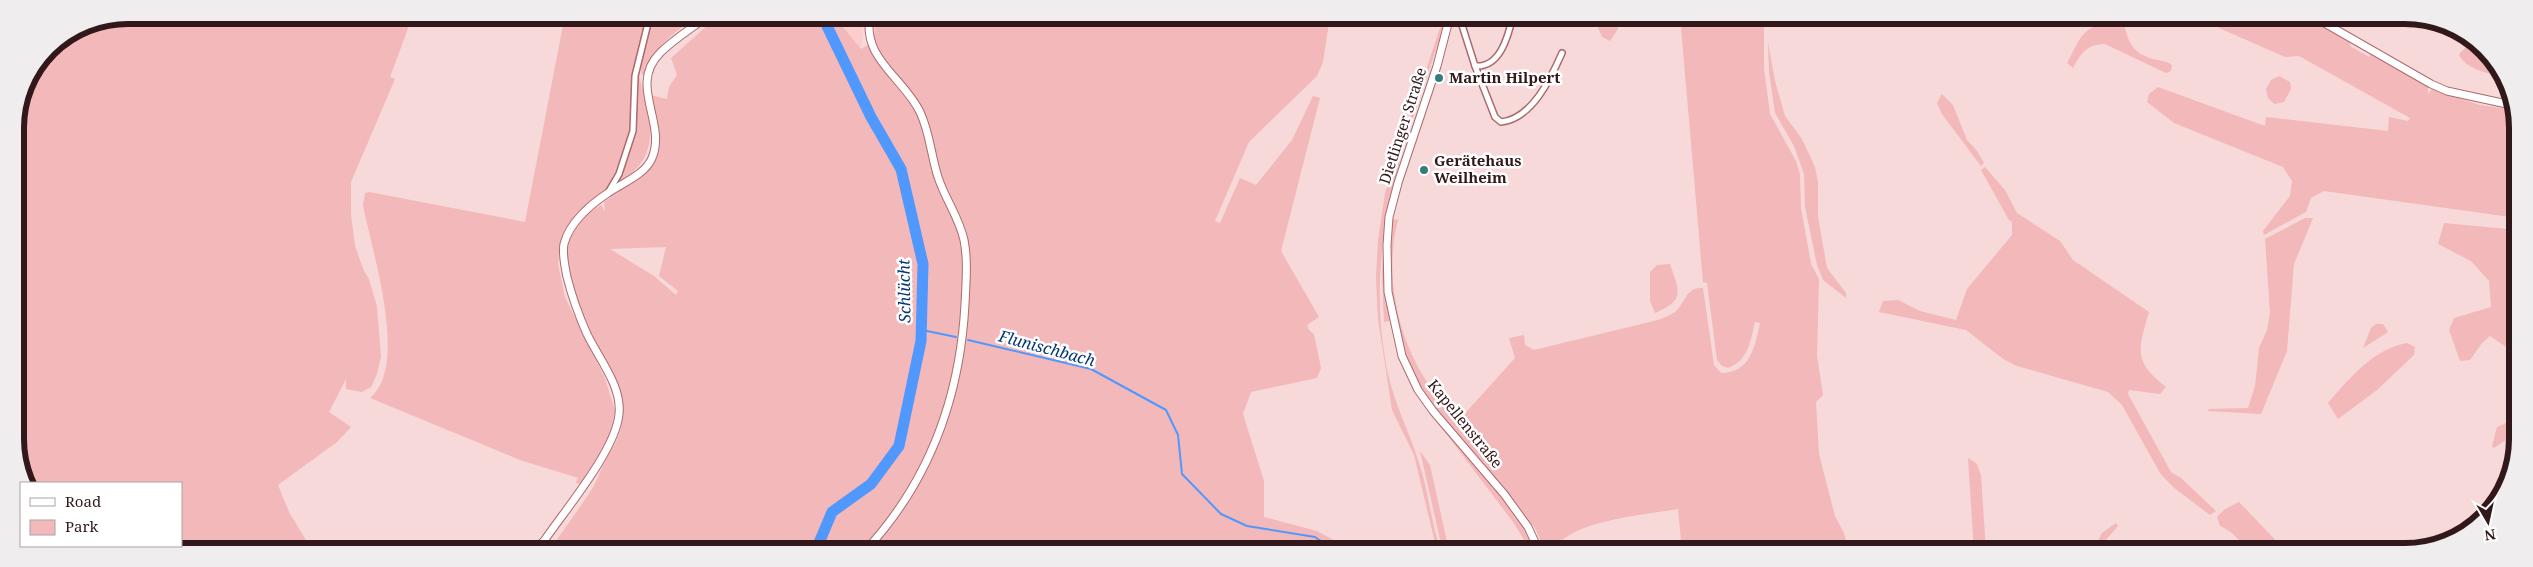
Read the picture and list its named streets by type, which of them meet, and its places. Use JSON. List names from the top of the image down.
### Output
{
  "streets": {
    "street": ["Dietlinger Straße", "Kapellenstraße"]
  },
  "crossings": [
    ["Dietlinger Straße", "Kapellenstraße"]
  ],
  "water": ["Schlücht", "Flunischbach"],
  "places": ["Martin Hilpert", "Gerätehaus Weilheim"],
  "legend": ["Road", "Park"],
  "north": "bottom"
}
